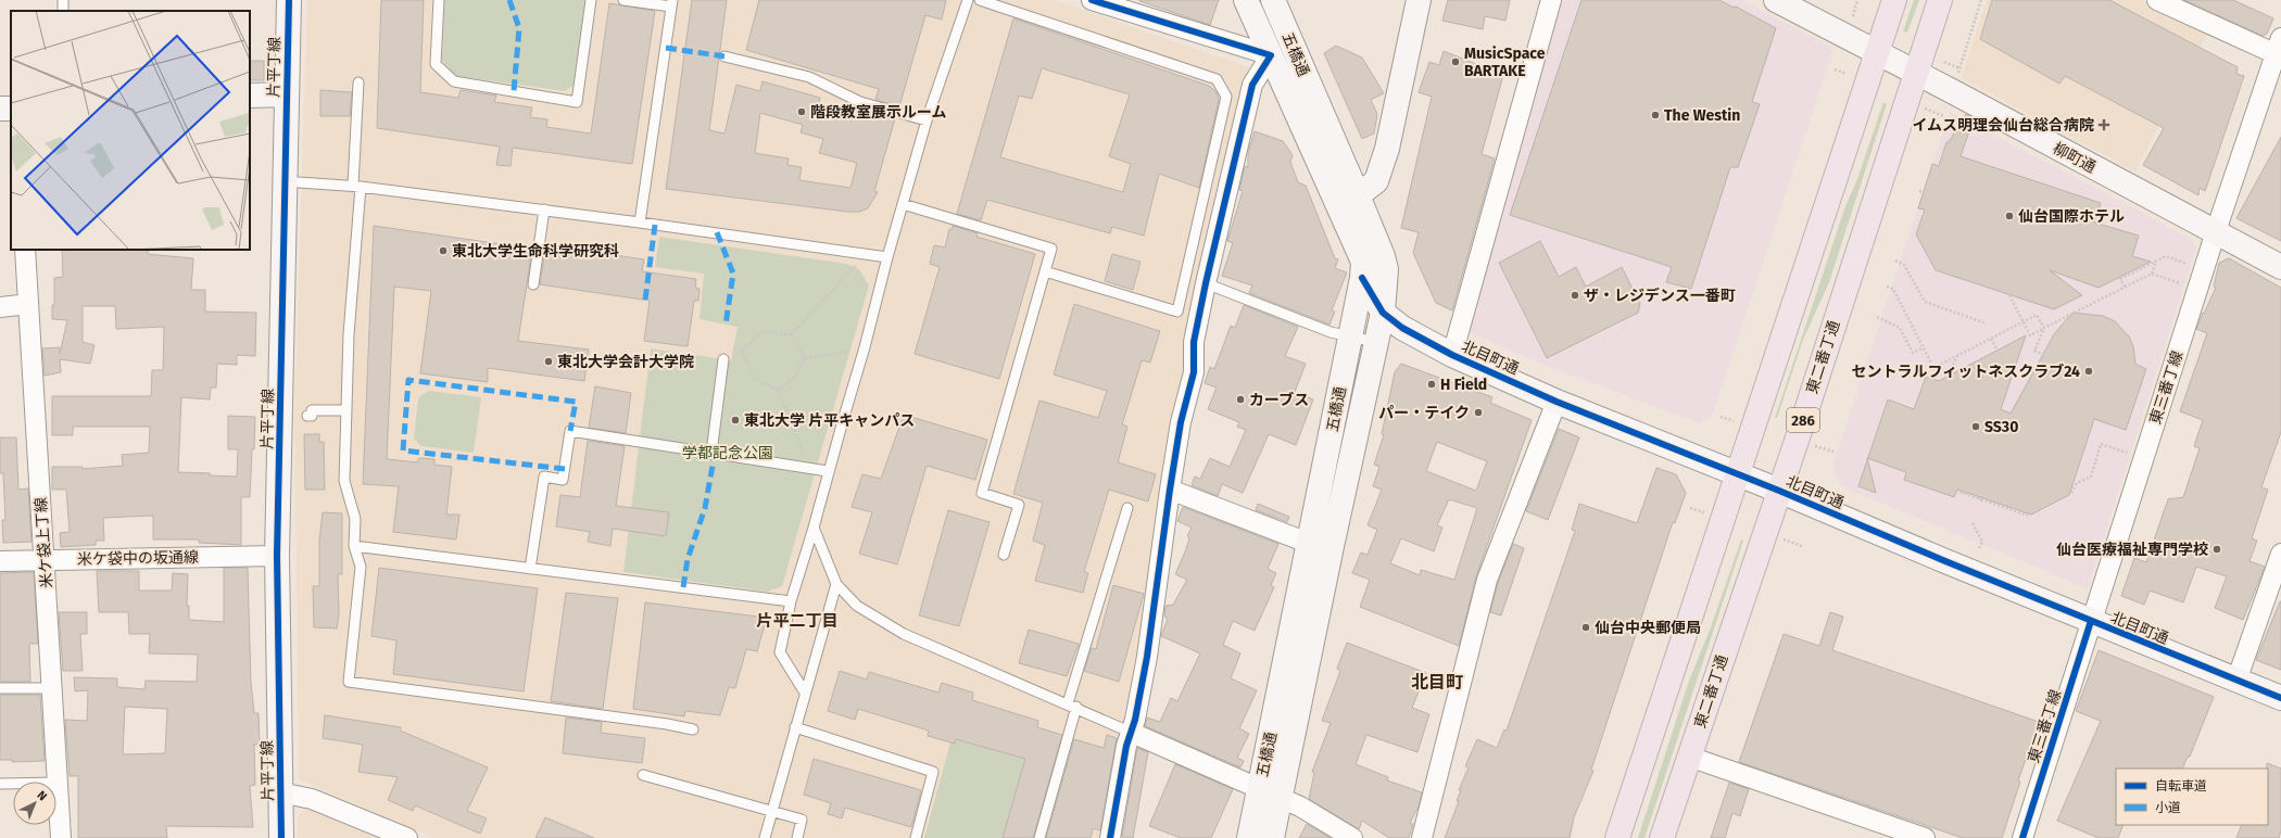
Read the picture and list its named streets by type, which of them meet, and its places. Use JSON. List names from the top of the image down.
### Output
{
  "streets": {
    "highway": ["東二番丁通", "286"],
    "street": [
      "五橋通",
      "片平丁線",
      "柳町通",
      "北目町通",
      "東三番丁線",
      "米ケ袋上丁線",
      "米ケ袋中の坂通線"
    ]
  },
  "crossings": [
    ["五橋通", "北目町通"],
    ["片平丁線", "米ケ袋中の坂通線"],
    ["柳町通", "東二番丁通"],
    ["柳町通", "東三番丁線"],
    ["北目町通", "東二番丁通"],
    ["北目町通", "東三番丁線"],
    ["米ケ袋上丁線", "米ケ袋中の坂通線"]
  ],
  "districts": ["片平二丁目", "北目町"],
  "parks": ["学都記念公園"],
  "places": {
    "other": [
      "MusicSpace BARTAKE",
      "階段教室展示ルーム",
      "The Westin",
      "仙台国際ホテル",
      "東北大学生命科学研究科",
      "ザ・レジデンス一番町",
      "東北大学会計大学院",
      "セントラルフィットネスクラブ24",
      "H Field",
      "カーブス",
      "パー・テイク",
      "東北大学 片平キャンパス",
      "SS30",
      "仙台医療福祉専門学校",
      "仙台中央郵便局"
    ],
    "health": ["イムス明理会仙台総合病院"]
  },
  "legend": ["自転車道", "小道"],
  "north": "top right"
}
